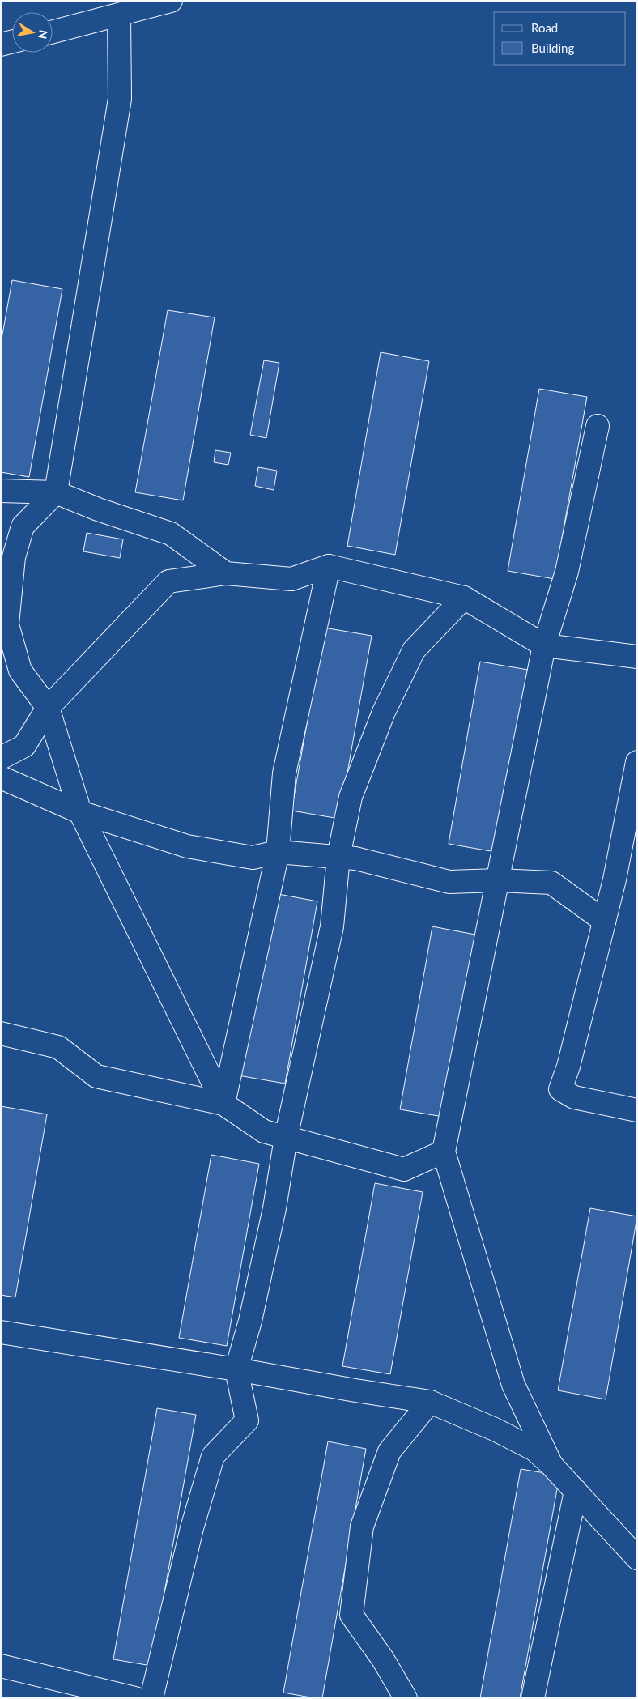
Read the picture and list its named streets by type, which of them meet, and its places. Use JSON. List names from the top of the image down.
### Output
{
  "legend": ["Road", "Building"],
  "north": "right"
}
